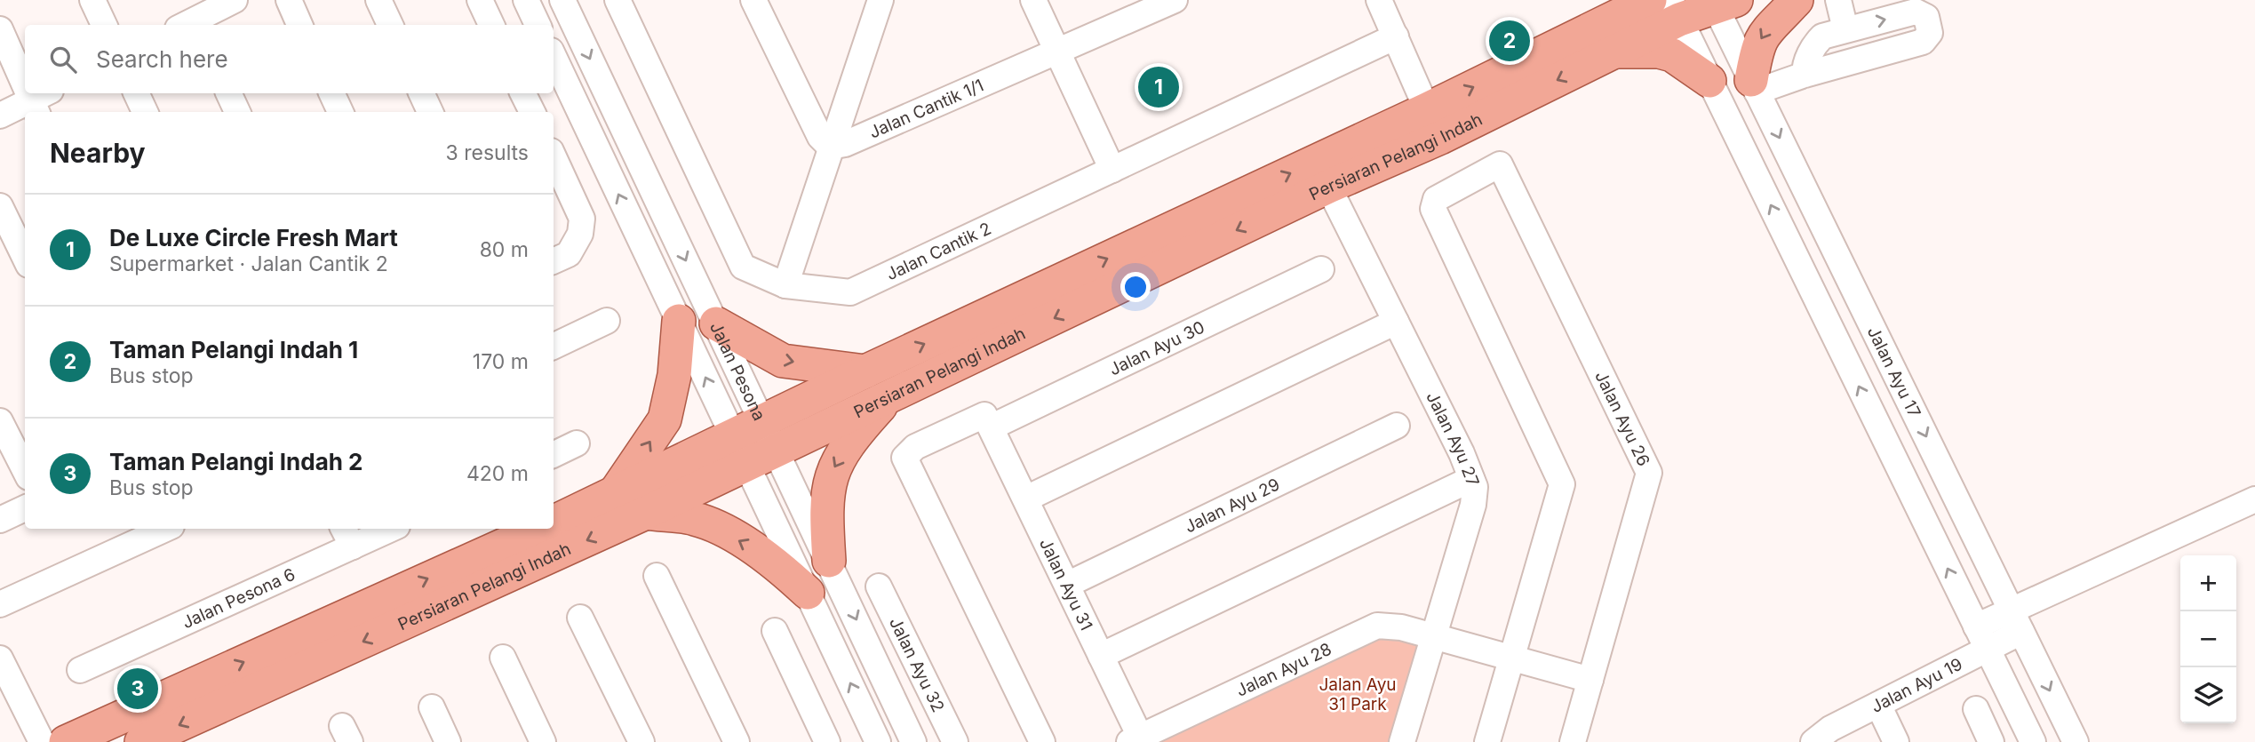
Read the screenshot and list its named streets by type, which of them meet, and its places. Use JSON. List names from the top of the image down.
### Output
{
  "streets": {
    "main road": ["Persiaran Pelangi Indah"],
    "street": [
      "Jalan Cantik 1/1",
      "Jalan Cantik 2",
      "Jalan Ayu 30",
      "Jalan Pesona",
      "Jalan Ayu 17",
      "Jalan Ayu 26",
      "Jalan Ayu 27",
      "Jalan Ayu 29",
      "Jalan Ayu 31",
      "Jalan Pesona 6",
      "Jalan Ayu 32",
      "Jalan Ayu 28",
      "Jalan Ayu 19"
    ]
  },
  "crossings": [
    ["Persiaran Pelangi Indah", "Jalan Pesona"],
    ["Persiaran Pelangi Indah", "Jalan Ayu 17"],
    ["Persiaran Pelangi Indah", "Jalan Ayu 27"],
    ["Jalan Ayu 30", "Jalan Ayu 31"],
    ["Jalan Ayu 17", "Jalan Ayu 19"],
    ["Jalan Ayu 27", "Jalan Ayu 28"],
    ["Jalan Ayu 29", "Jalan Ayu 31"],
    ["Jalan Ayu 31", "Jalan Ayu 28"]
  ],
  "parks": ["Jalan Ayu 31 Park"],
  "page": {
    "pins": ["2", "1", "3"],
    "search": "Search here",
    "heading": ["Nearby", "3 results"],
    "list": [
      {
        "mark": "1",
        "name": "De Luxe Circle Fresh Mart",
        "note": "Supermarket · Jalan Cantik 2",
        "value": "80 m"
      },
      {
        "mark": "2",
        "name": "Taman Pelangi Indah 1",
        "note": "Bus stop",
        "value": "170 m"
      },
      {
        "mark": "3",
        "name": "Taman Pelangi Indah 2",
        "note": "Bus stop",
        "value": "420 m"
      }
    ],
    "map_buttons": ["+", "−"]
  }
}
